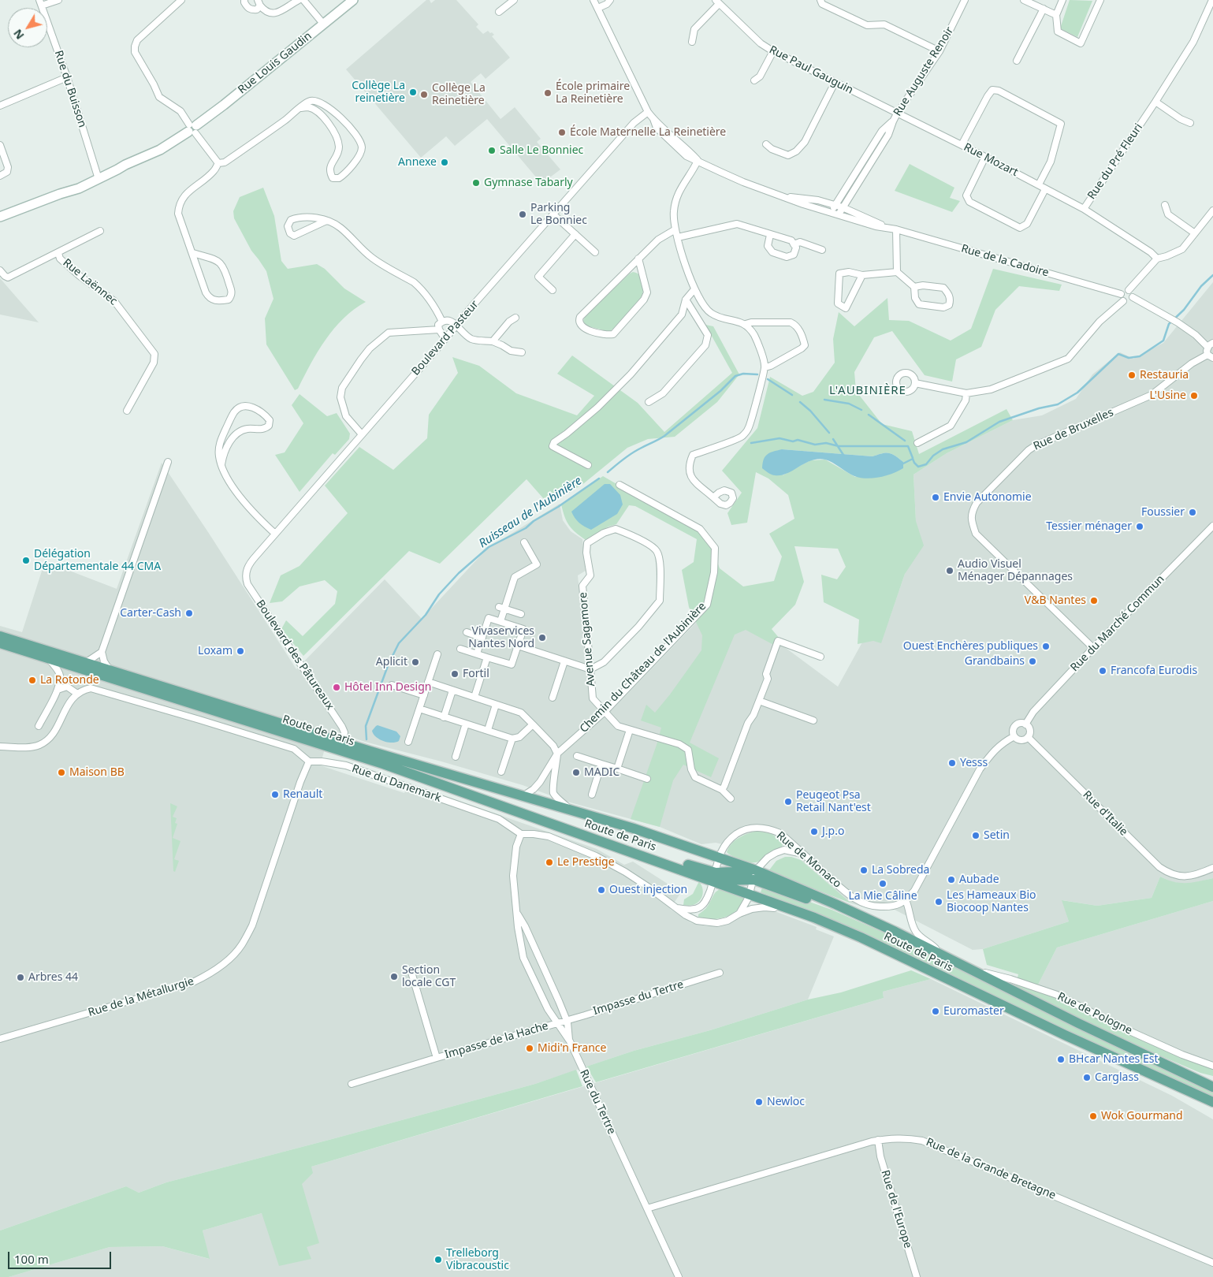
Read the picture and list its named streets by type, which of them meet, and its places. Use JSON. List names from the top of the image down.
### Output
{
  "streets": {
    "main road": ["Route de Paris"],
    "street": [
      "Rue Louis Gaudin",
      "Rue Paul Gauguin",
      "Rue Auguste Renoir",
      "Rue du Buisson",
      "Rue Mozart",
      "Rue du Pré Fleuri",
      "Rue de la Cadoire",
      "Rue Laënnec",
      "Boulevard Pasteur",
      "Rue de Bruxelles",
      "Rue du Marché Commun",
      "Avenue Sagamore",
      "Boulevard des Pâtureaux",
      "Chemin du Château de l'Aubinière",
      "Rue du Danemark",
      "Rue d'Italie",
      "Rue de Monaco",
      "Rue de la Métallurgie",
      "Impasse du Tertre",
      "Rue de Pologne",
      "Impasse de la Hache",
      "Rue du Tertre",
      "Rue de la Grande Bretagne",
      "Rue de l'Europe"
    ]
  },
  "crossings": [
    ["Rue Louis Gaudin", "Rue du Buisson"],
    ["Rue Paul Gauguin", "Rue Auguste Renoir"],
    ["Rue Paul Gauguin", "Rue Mozart"],
    ["Rue Auguste Renoir", "Rue Mozart"],
    ["Rue Auguste Renoir", "Rue de la Cadoire"],
    ["Rue Mozart", "Rue du Pré Fleuri"],
    ["Rue de la Cadoire", "Boulevard Pasteur"],
    ["Boulevard Pasteur", "Boulevard des Pâtureaux"],
    ["Rue de Bruxelles", "Rue du Marché Commun"],
    ["Rue du Marché Commun", "Rue d'Italie"],
    ["Avenue Sagamore", "Chemin du Château de l'Aubinière"],
    ["Boulevard des Pâtureaux", "Route de Paris"],
    ["Chemin du Château de l'Aubinière", "Route de Paris"],
    ["Route de Paris", "Rue de Monaco"],
    ["Route de Paris", "Rue de Pologne"],
    ["Rue du Danemark", "Rue de la Métallurgie"],
    ["Rue du Danemark", "Rue du Tertre"],
    ["Impasse du Tertre", "Impasse de la Hache"],
    ["Impasse du Tertre", "Rue du Tertre"],
    ["Impasse de la Hache", "Rue du Tertre"],
    ["Rue du Tertre", "Rue de la Grande Bretagne"],
    ["Rue de la Grande Bretagne", "Rue de l'Europe"]
  ],
  "districts": ["L'AUBINIÈRE"],
  "water": ["Ruisseau de l'Aubinière"],
  "places": [
    "Collège La reinetière",
    "École primaire La Reinetière",
    "Collège La Reinetière",
    "École Maternelle La Reinetière",
    "Salle Le Bonniec",
    "Annexe",
    "Gymnase Tabarly",
    "Parking Le Bonniec",
    "Restauria",
    "L'Usine",
    "Envie Autonomie",
    "Foussier",
    "Tessier ménager",
    "Délégation Départementale 44 CMA",
    "Audio Visuel Ménager Dépannages",
    "V&B Nantes",
    "Carter-Cash",
    "Vivaservices Nantes Nord",
    "Ouest Enchères publiques",
    "Loxam",
    "Grandbains",
    "Aplicit",
    "Francofa Eurodis",
    "Fortil",
    "La Rotonde",
    "Hôtel Inn Design",
    "Yesss",
    "Maison BB",
    "MADIC",
    "Renault",
    "Peugeot Psa Retail Nant'est",
    "J.p.o",
    "Setin",
    "Le Prestige",
    "La Sobreda",
    "Aubade",
    "La Mie Câline",
    "Ouest injection",
    "Les Hameaux Bio Biocoop Nantes",
    "Section locale CGT",
    "Arbres 44",
    "Euromaster",
    "Midi'n France",
    "BHcar Nantes Est",
    "Carglass",
    "Newloc",
    "Wok Gourmand",
    "Trelleborg Vibracoustic"
  ],
  "scale_bar": "100 m",
  "north": "bottom left"
}
